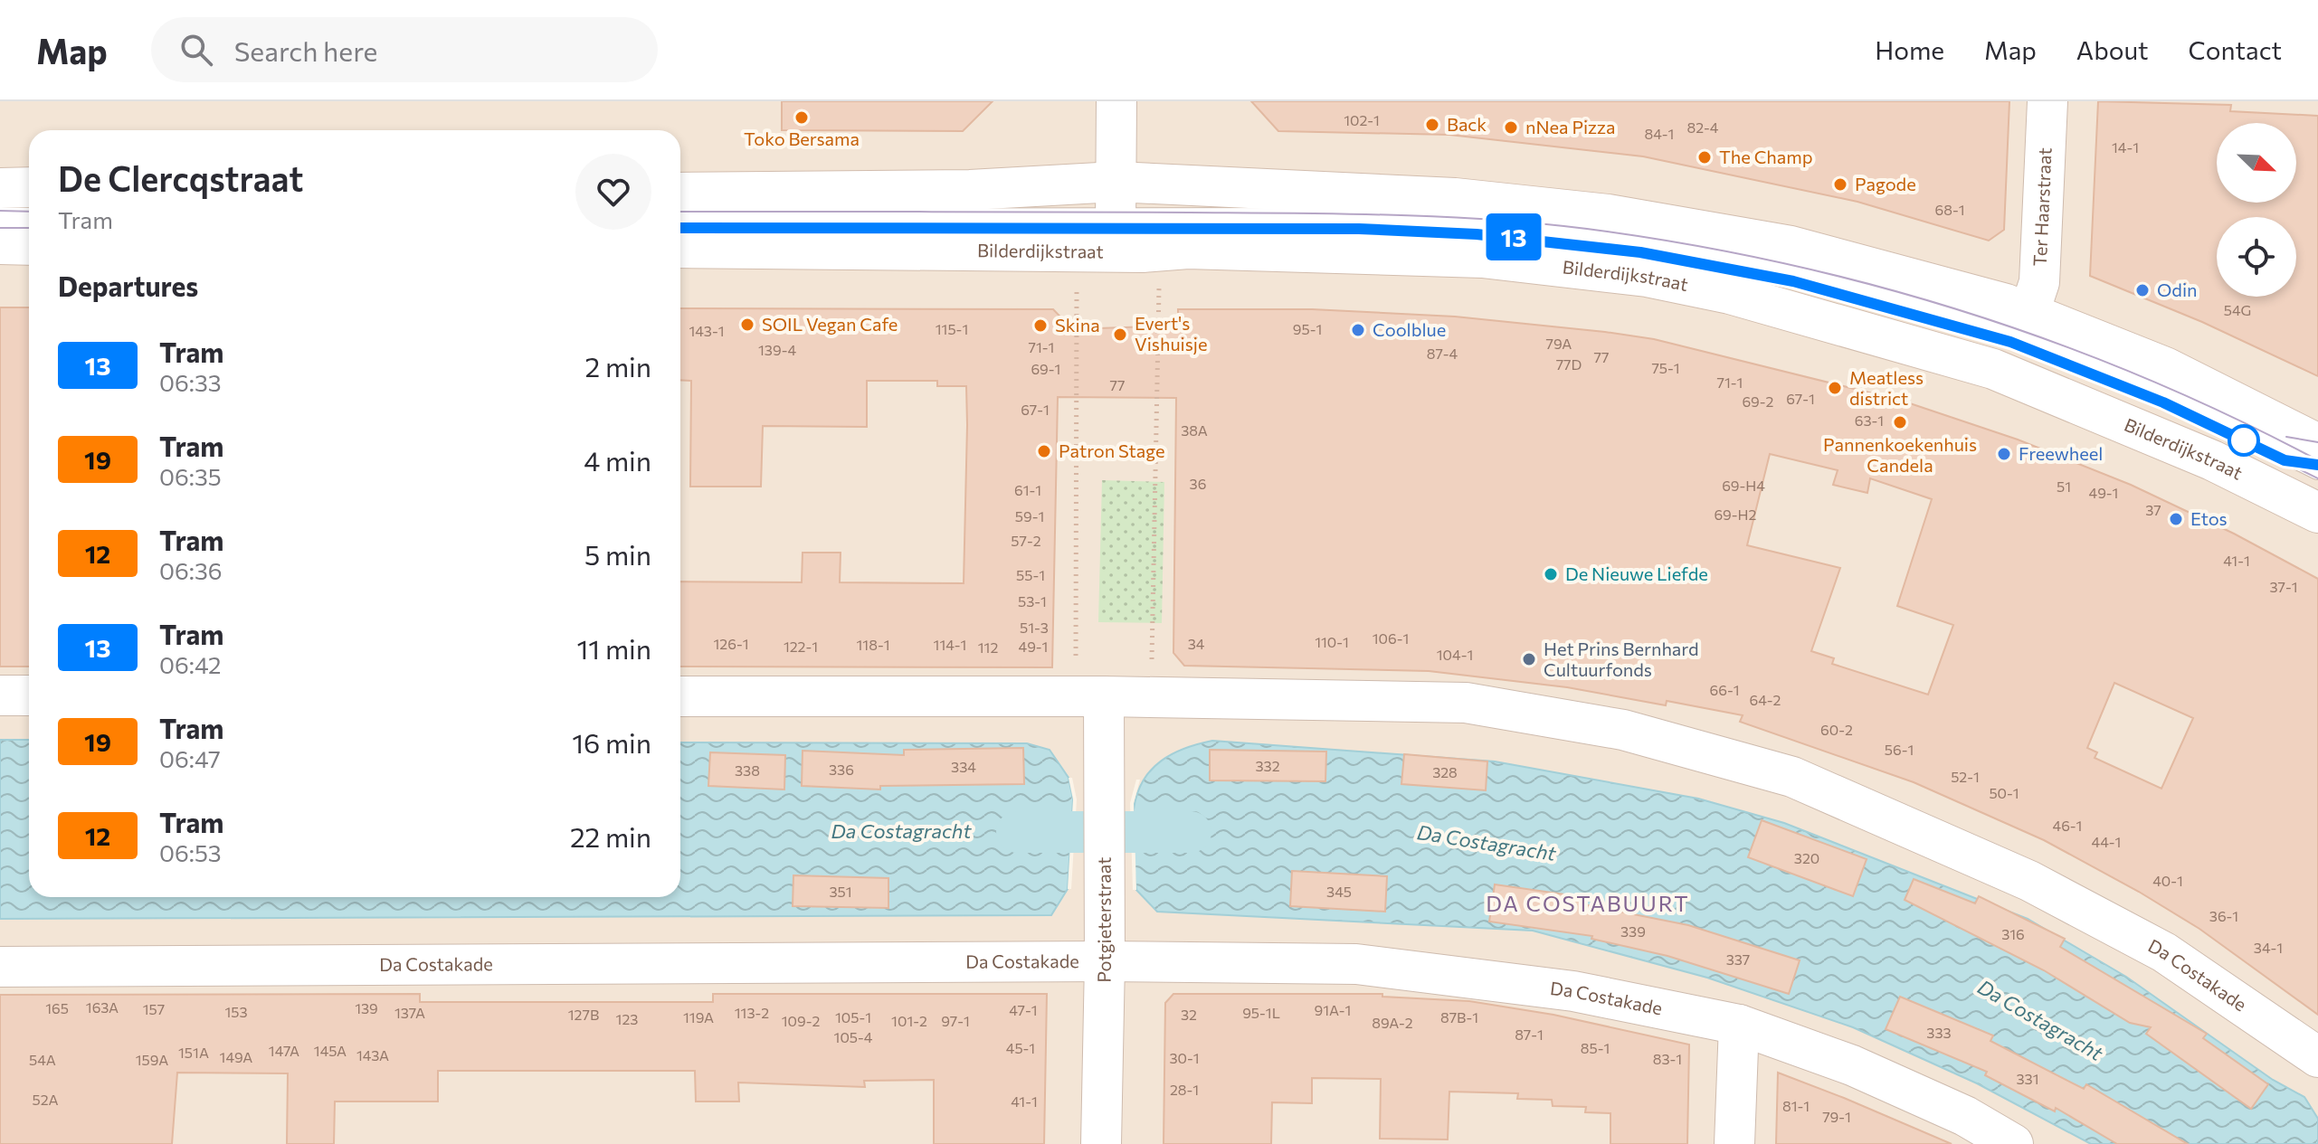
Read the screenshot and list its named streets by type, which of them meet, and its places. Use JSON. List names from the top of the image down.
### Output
{
  "streets": {
    "street": [
      "Ter Haarstraat",
      "Bilderdijkstraat",
      "Potgieterstraat",
      "Da Costakade"
    ]
  },
  "crossings": [
    ["Ter Haarstraat", "Bilderdijkstraat"],
    ["Potgieterstraat", "Da Costakade"]
  ],
  "districts": ["DA COSTABUURT"],
  "water": ["Da Costagracht"],
  "places": [
    "Toko Bersama",
    "Back",
    "nNea Pizza",
    "The Champ",
    "Pagode",
    "Odin",
    "SOIL Vegan Cafe",
    "Skina",
    "Coolblue",
    "Evert's Vishuisje",
    "Meatless district",
    "Pannenkoekenhuis Candela",
    "Patron Stage",
    "Freewheel",
    "Etos",
    "De Nieuwe Liefde",
    "Het Prins Bernhard Cultuurfonds"
  ],
  "lines": ["tram line 13"],
  "house_numbers": [
    "102-1",
    "82-4",
    "84-1",
    "14-1",
    "68-1",
    "54G",
    "115-1",
    "95-1",
    "143-1",
    "79A",
    "71-1",
    "139-4",
    "87-4",
    "77",
    "77D",
    "75-1",
    "69-1",
    "71-1",
    "77",
    "67-1",
    "69-2",
    "67-1",
    "63-1",
    "38A",
    "36",
    "69-H4",
    "51",
    "61-1",
    "49-1",
    "37",
    "69-H2",
    "59-1",
    "57-2",
    "41-1",
    "55-1",
    "37-1",
    "53-1",
    "51-3",
    "106-1",
    "110-1",
    "126-1",
    "34",
    "118-1",
    "114-1",
    "122-1",
    "49-1",
    "112",
    "104-1",
    "66-1",
    "64-2",
    "60-2",
    "56-1",
    "332",
    "334",
    "336",
    "338",
    "328",
    "52-1",
    "50-1",
    "46-1",
    "44-1",
    "320",
    "40-1",
    "351",
    "345",
    "36-1",
    "339",
    "316",
    "34-1",
    "337",
    "163A",
    "165",
    "139",
    "157",
    "47-1",
    "91A-1",
    "153",
    "137A",
    "113-2",
    "95-1L",
    "127B",
    "32",
    "119A",
    "105-1",
    "87B-1",
    "123",
    "109-2",
    "101-2",
    "97-1",
    "89A-2",
    "333",
    "87-1",
    "105-4",
    "45-1",
    "85-1",
    "147A",
    "145A",
    "151A",
    "143A",
    "149A",
    "30-1",
    "83-1",
    "54A",
    "159A",
    "331",
    "28-1",
    "52A",
    "41-1",
    "81-1",
    "79-1"
  ],
  "north": "bottom right",
  "page": {
    "header": "Map",
    "search": "Search here",
    "nav": [
      "Home",
      "Map",
      "About",
      "Contact"
    ],
    "on_map": "13",
    "heading": [
      ["De Clercqstraat", "Tram"],
      "Departures"
    ],
    "list": [
      {
        "mark": "13",
        "name": "Tram",
        "note": "06:33",
        "value": "2 min"
      },
      {
        "mark": "19",
        "name": "Tram",
        "note": "06:35",
        "value": "4 min"
      },
      {
        "mark": "12",
        "name": "Tram",
        "note": "06:36",
        "value": "5 min"
      },
      {
        "mark": "13",
        "name": "Tram",
        "note": "06:42",
        "value": "11 min"
      },
      {
        "mark": "19",
        "name": "Tram",
        "note": "06:47",
        "value": "16 min"
      },
      {
        "mark": "12",
        "name": "Tram",
        "note": "06:53",
        "value": "22 min"
      }
    ]
  }
}
